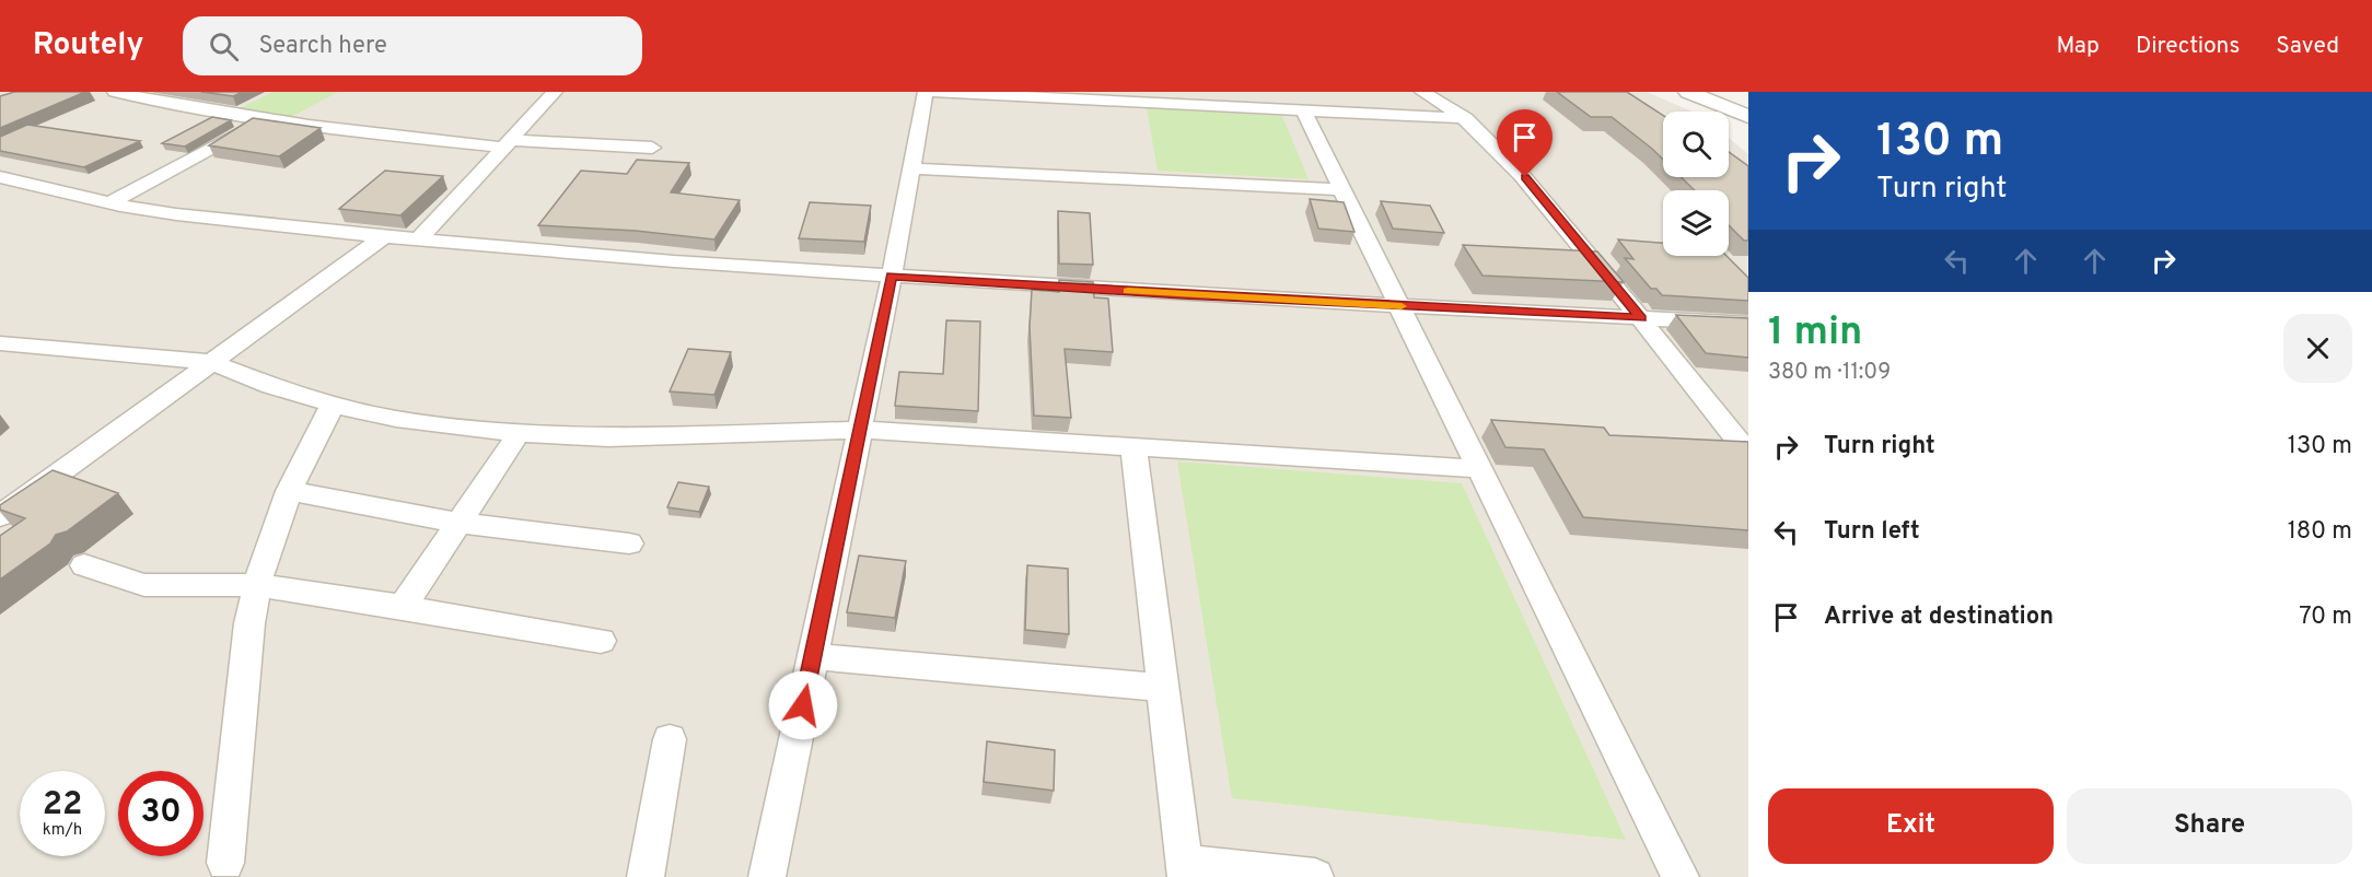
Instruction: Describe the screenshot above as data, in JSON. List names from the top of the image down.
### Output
{
  "page": {
    "header": "Routely",
    "search": "Search here",
    "nav": ["Map", "Directions", "Saved"],
    "turn": ["130 m", "Turn right"],
    "heading": ["1 min", "380 m · 11:09"],
    "list": [
      {
        "name": "Turn right",
        "value": "130 m"
      },
      {
        "name": "Turn left",
        "value": "180 m"
      },
      {
        "name": "Arrive at destination",
        "value": "70 m"
      }
    ],
    "speed": "22 km/h",
    "limit": "30",
    "buttons": ["Exit", "Share"]
  }
}
